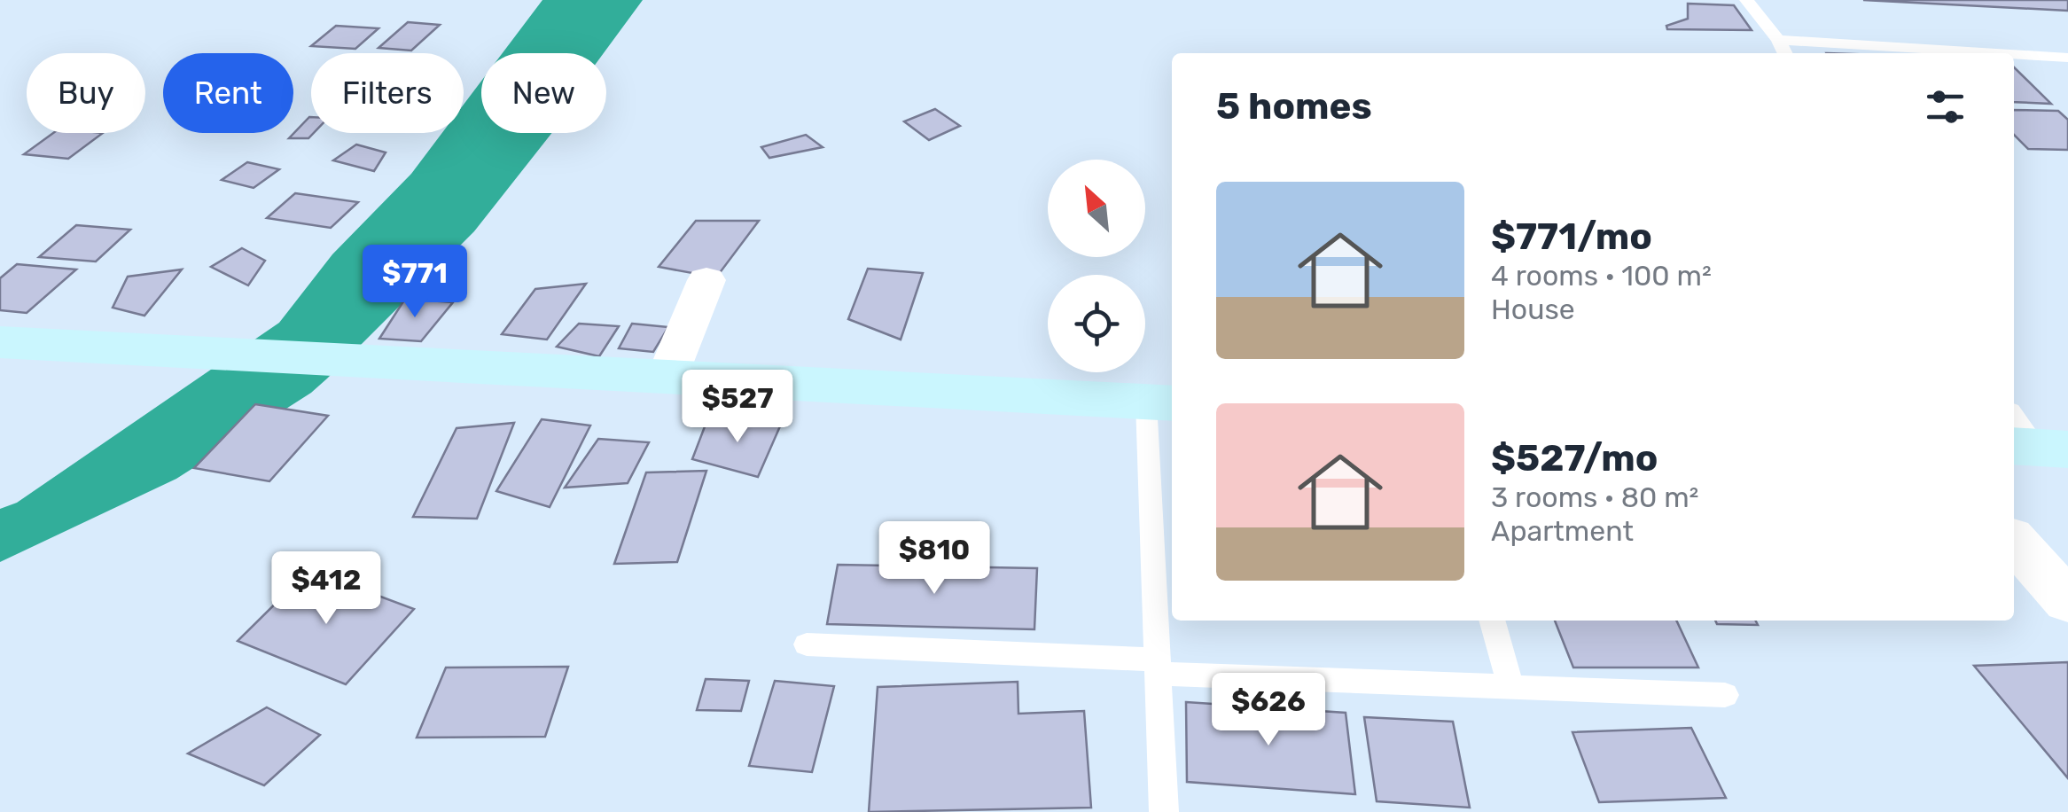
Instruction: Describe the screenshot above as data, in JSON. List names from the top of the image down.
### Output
{
  "north": "top left",
  "page": {
    "chip": [
      "Buy",
      "Rent",
      "Filters",
      "New"
    ],
    "heading": "5 homes",
    "list": [
      {
        "name": "$771/mo",
        "note": "4 rooms · 100 m² · House"
      },
      {
        "name": "$527/mo",
        "note": "3 rooms · 80 m² · Apartment"
      }
    ],
    "price": [
      "$771",
      "$527",
      "$810",
      "$412",
      "$626"
    ]
  }
}
